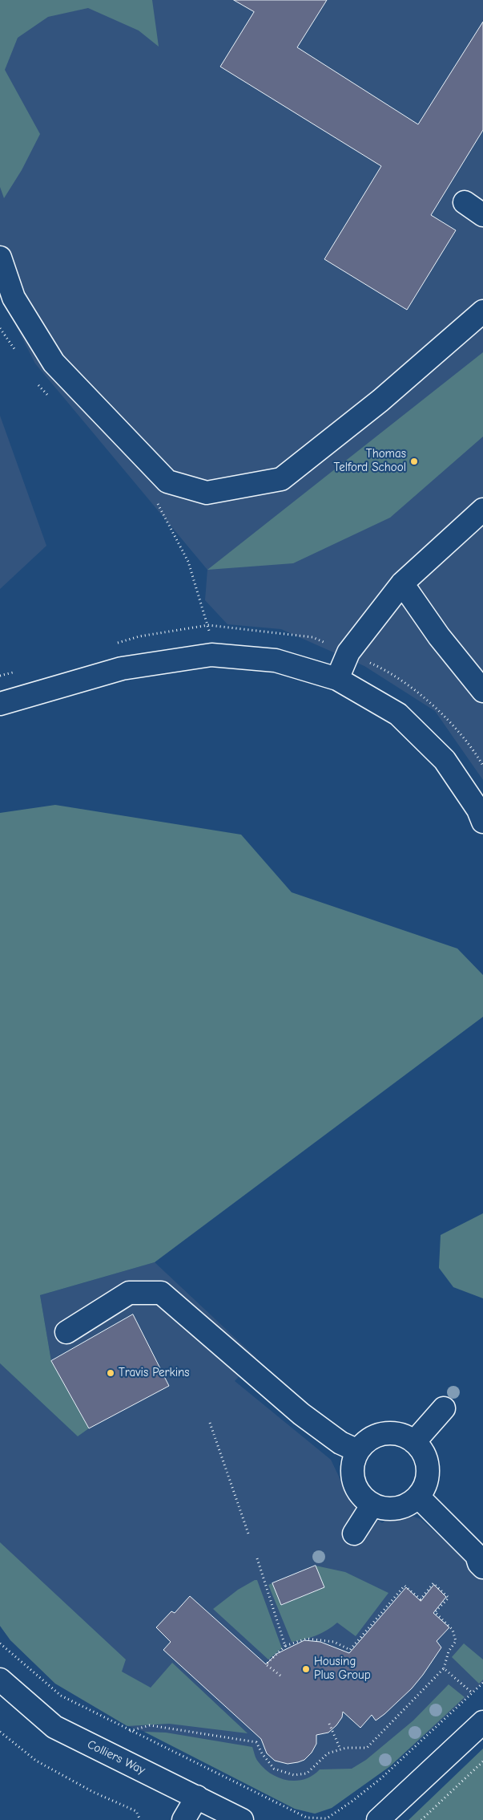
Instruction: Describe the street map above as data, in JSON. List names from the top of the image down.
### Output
{
  "streets": {
    "street": ["Colliers Way"]
  },
  "places": ["Thomas Telford School", "Travis Perkins", "Housing Plus Group"]
}
